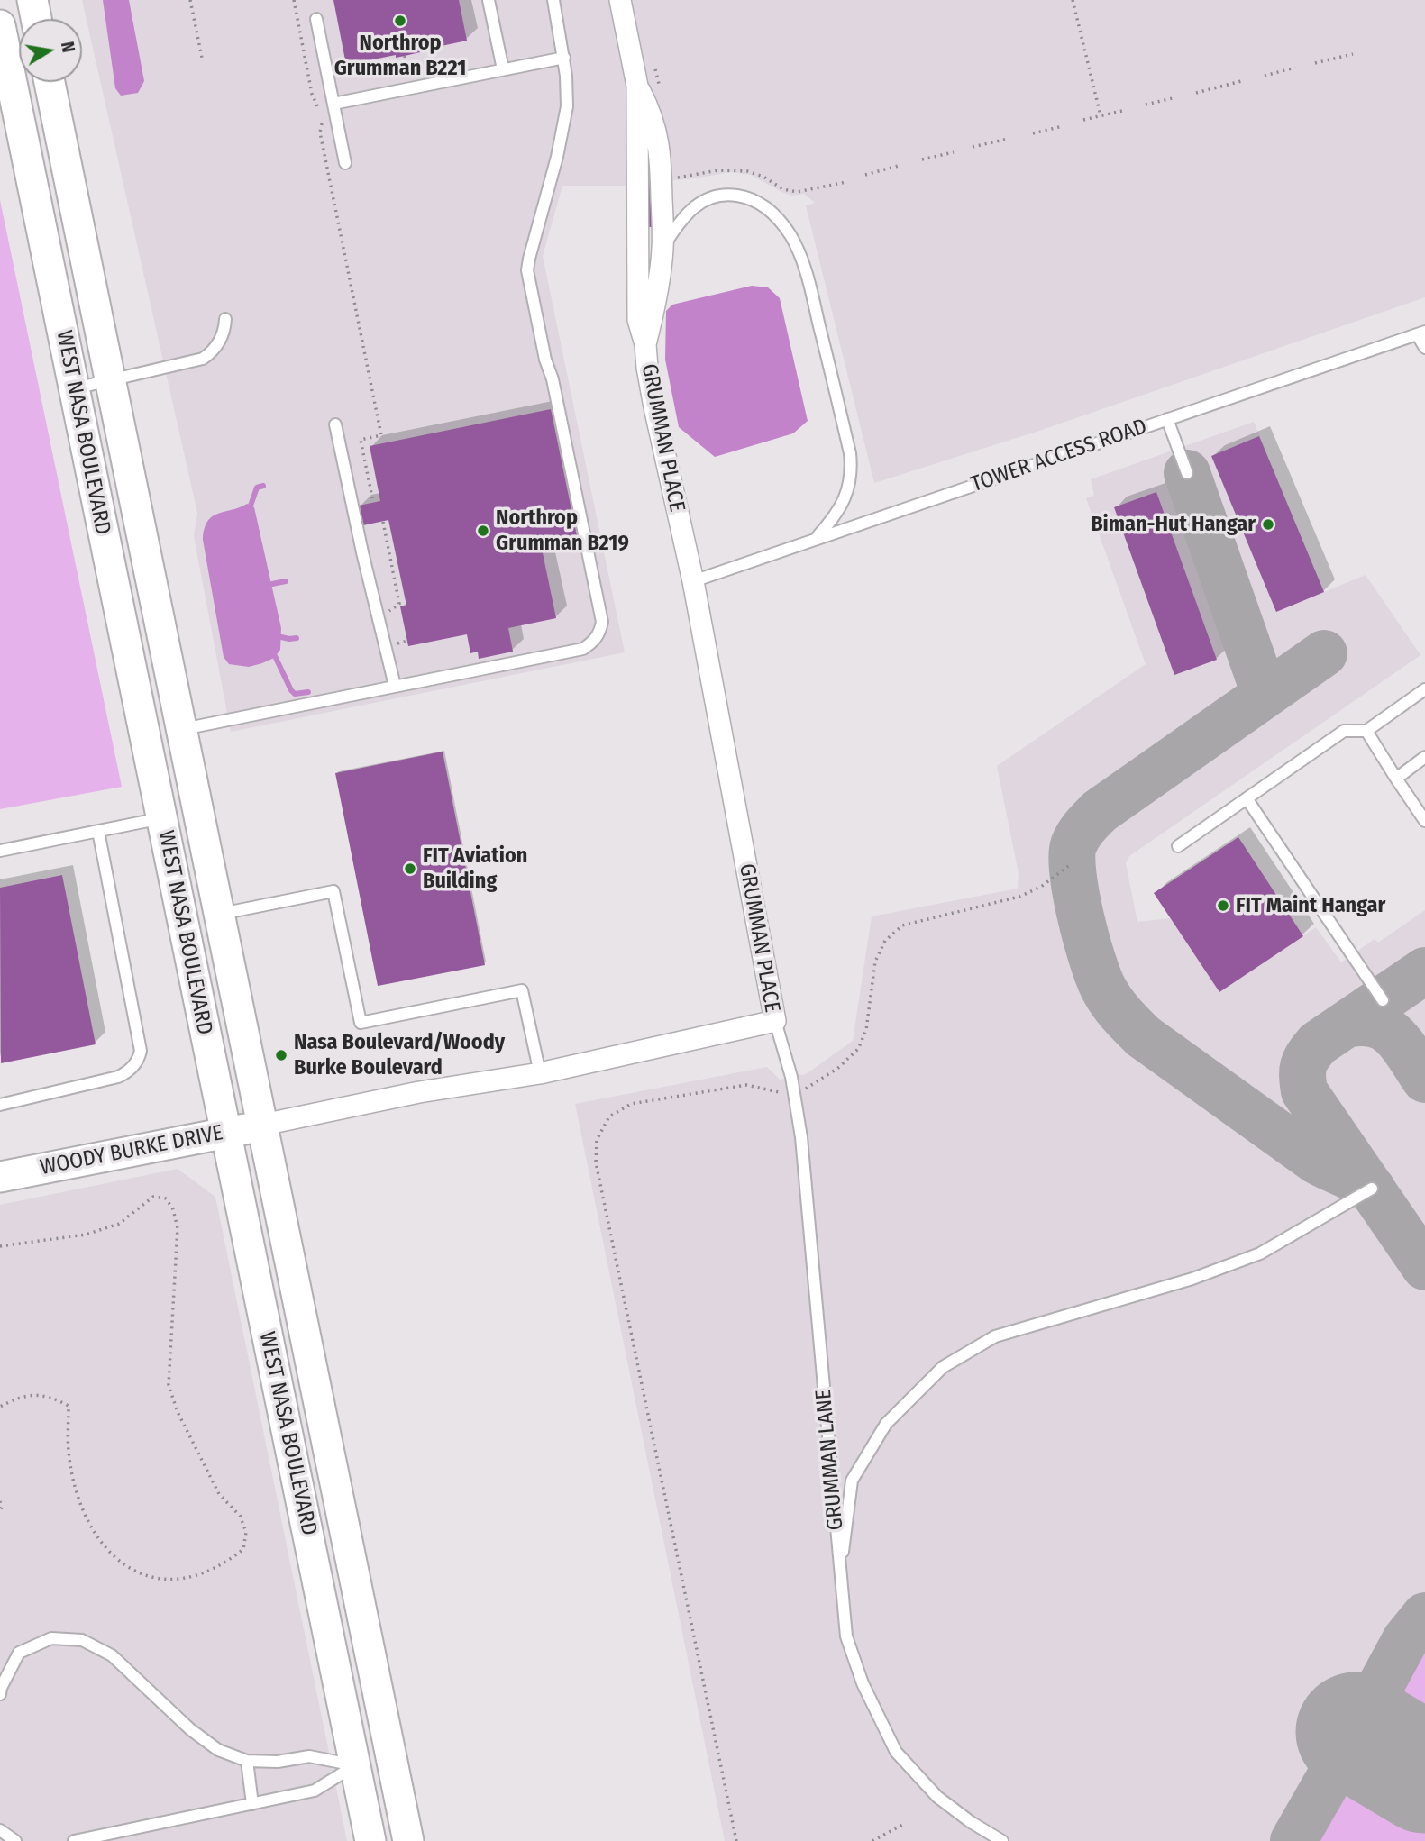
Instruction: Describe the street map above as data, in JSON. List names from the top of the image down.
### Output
{
  "streets": {
    "main road": ["WEST NASA BOULEVARD", "WOODY BURKE DRIVE"],
    "street": ["GRUMMAN PLACE"],
    "lane": ["TOWER ACCESS ROAD", "GRUMMAN LANE"]
  },
  "crossings": [
    ["WEST NASA BOULEVARD", "GRUMMAN PLACE"],
    ["WEST NASA BOULEVARD", "WOODY BURKE DRIVE"],
    ["GRUMMAN PLACE", "TOWER ACCESS ROAD"],
    ["GRUMMAN PLACE", "WOODY BURKE DRIVE"],
    ["GRUMMAN PLACE", "GRUMMAN LANE"]
  ],
  "places": [
    "Northrop Grumman B221",
    "Biman-Hut Hangar",
    "Northrop Grumman B219",
    "FIT Aviation Building",
    "FIT Maint Hangar",
    "Nasa Boulevard/Woody Burke Boulevard"
  ],
  "north": "right"
}
